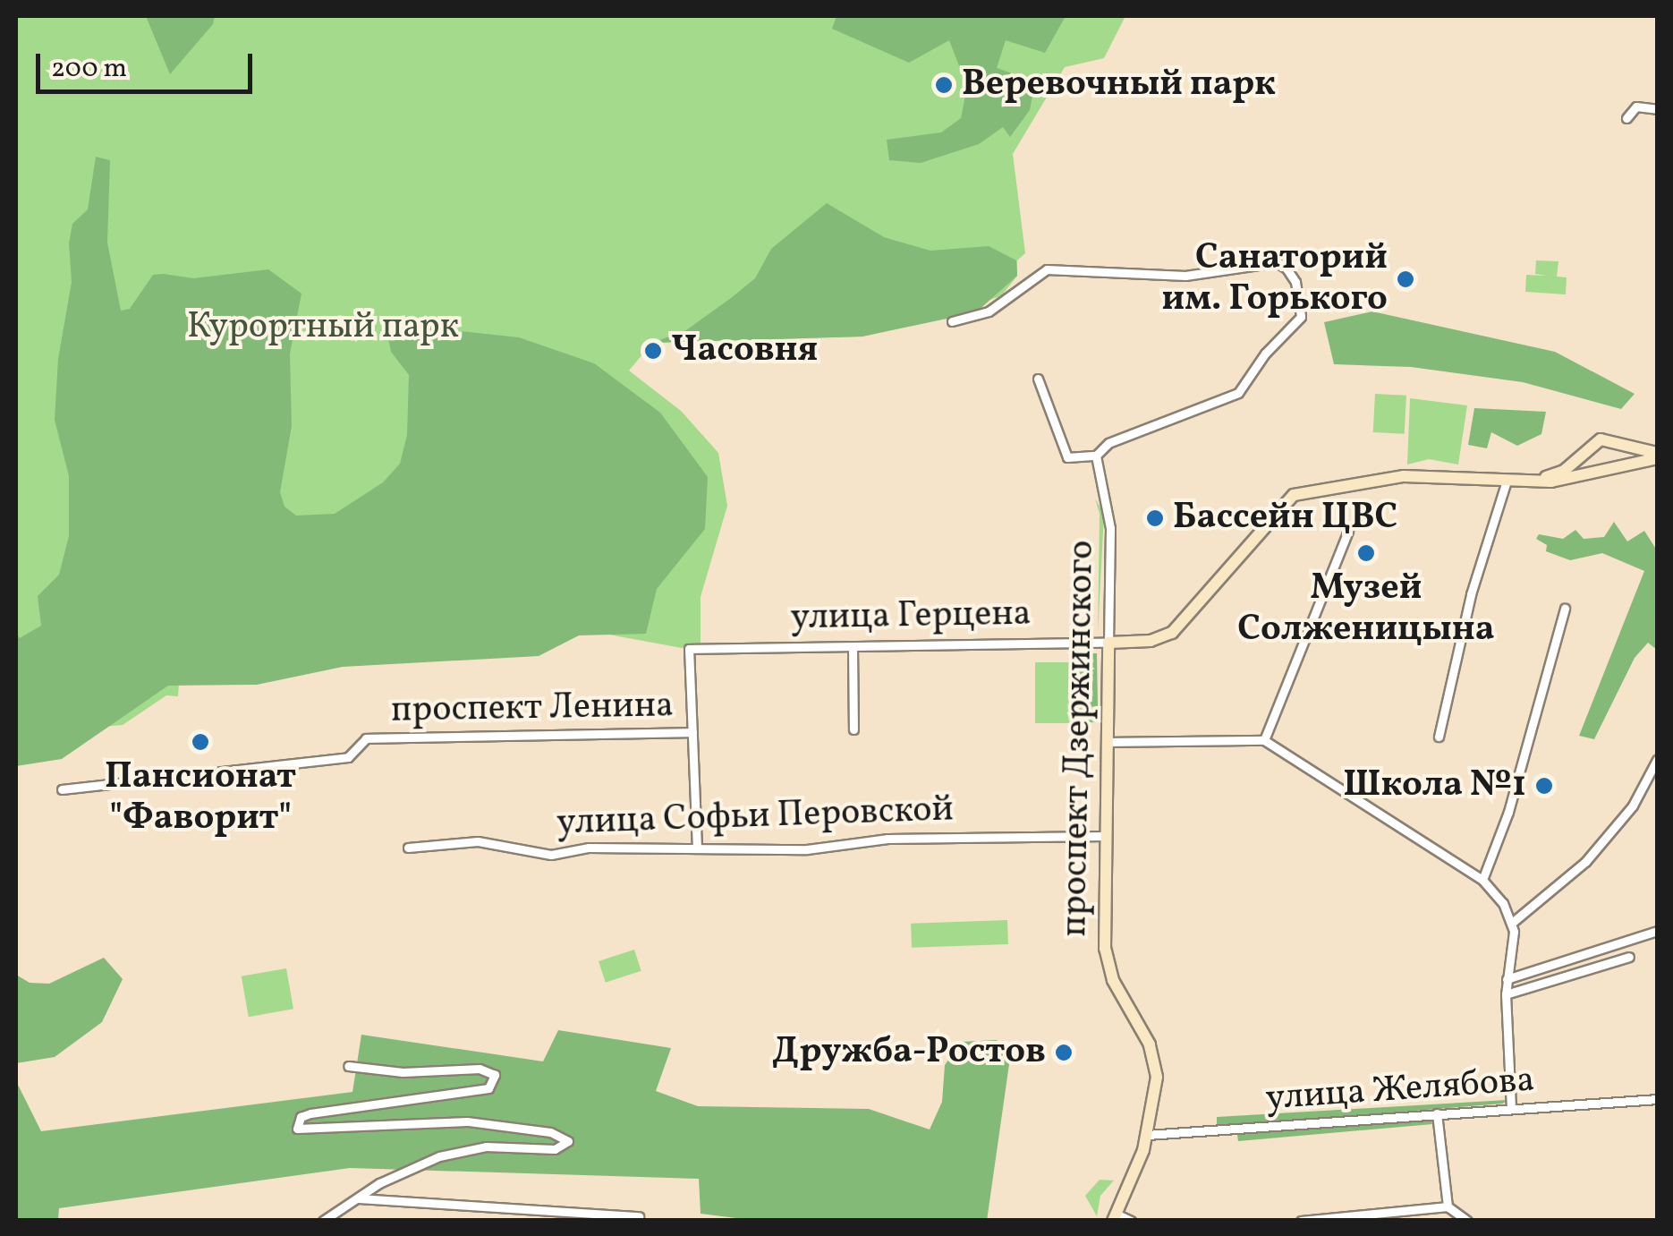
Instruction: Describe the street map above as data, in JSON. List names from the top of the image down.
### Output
{
  "streets": {
    "main road": ["улица Герцена", "проспект Дзержинского"],
    "street": ["проспект Ленина", "улица Софьи Перовской", "улица Желябова"]
  },
  "crossings": [
    ["улица Герцена", "проспект Ленина"],
    ["улица Герцена", "проспект Дзержинского"],
    ["проспект Дзержинского", "улица Софьи Перовской"],
    ["проспект Дзержинского", "улица Желябова"]
  ],
  "parks": ["Курортный парк"],
  "places": [
    "Веревочный парк",
    "Санаторий им. Горького",
    "Часовня",
    "Бассейн ЦВС",
    "Музей Солженицына",
    "Пансионат \"Фаворит\"",
    "Школа №1",
    "Дружба-Ростов"
  ],
  "scale_bar": "200 m"
}
